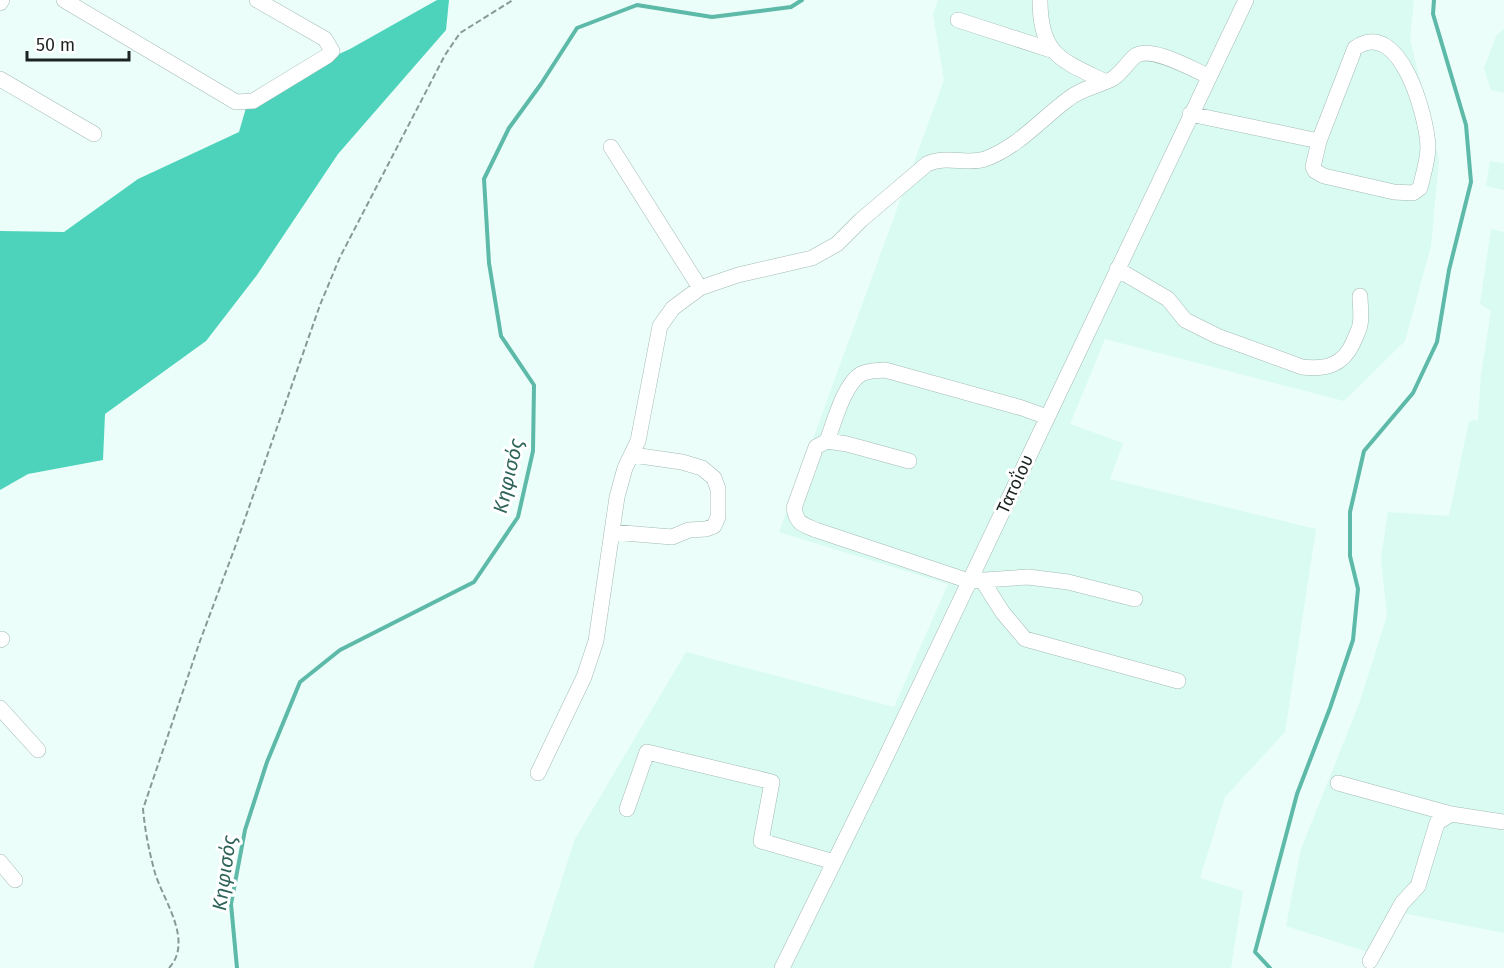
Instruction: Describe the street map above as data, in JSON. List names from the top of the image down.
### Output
{
  "streets": {
    "street": ["Τατοΐου"]
  },
  "water": ["Κηφισός"],
  "scale_bar": "50 m"
}
